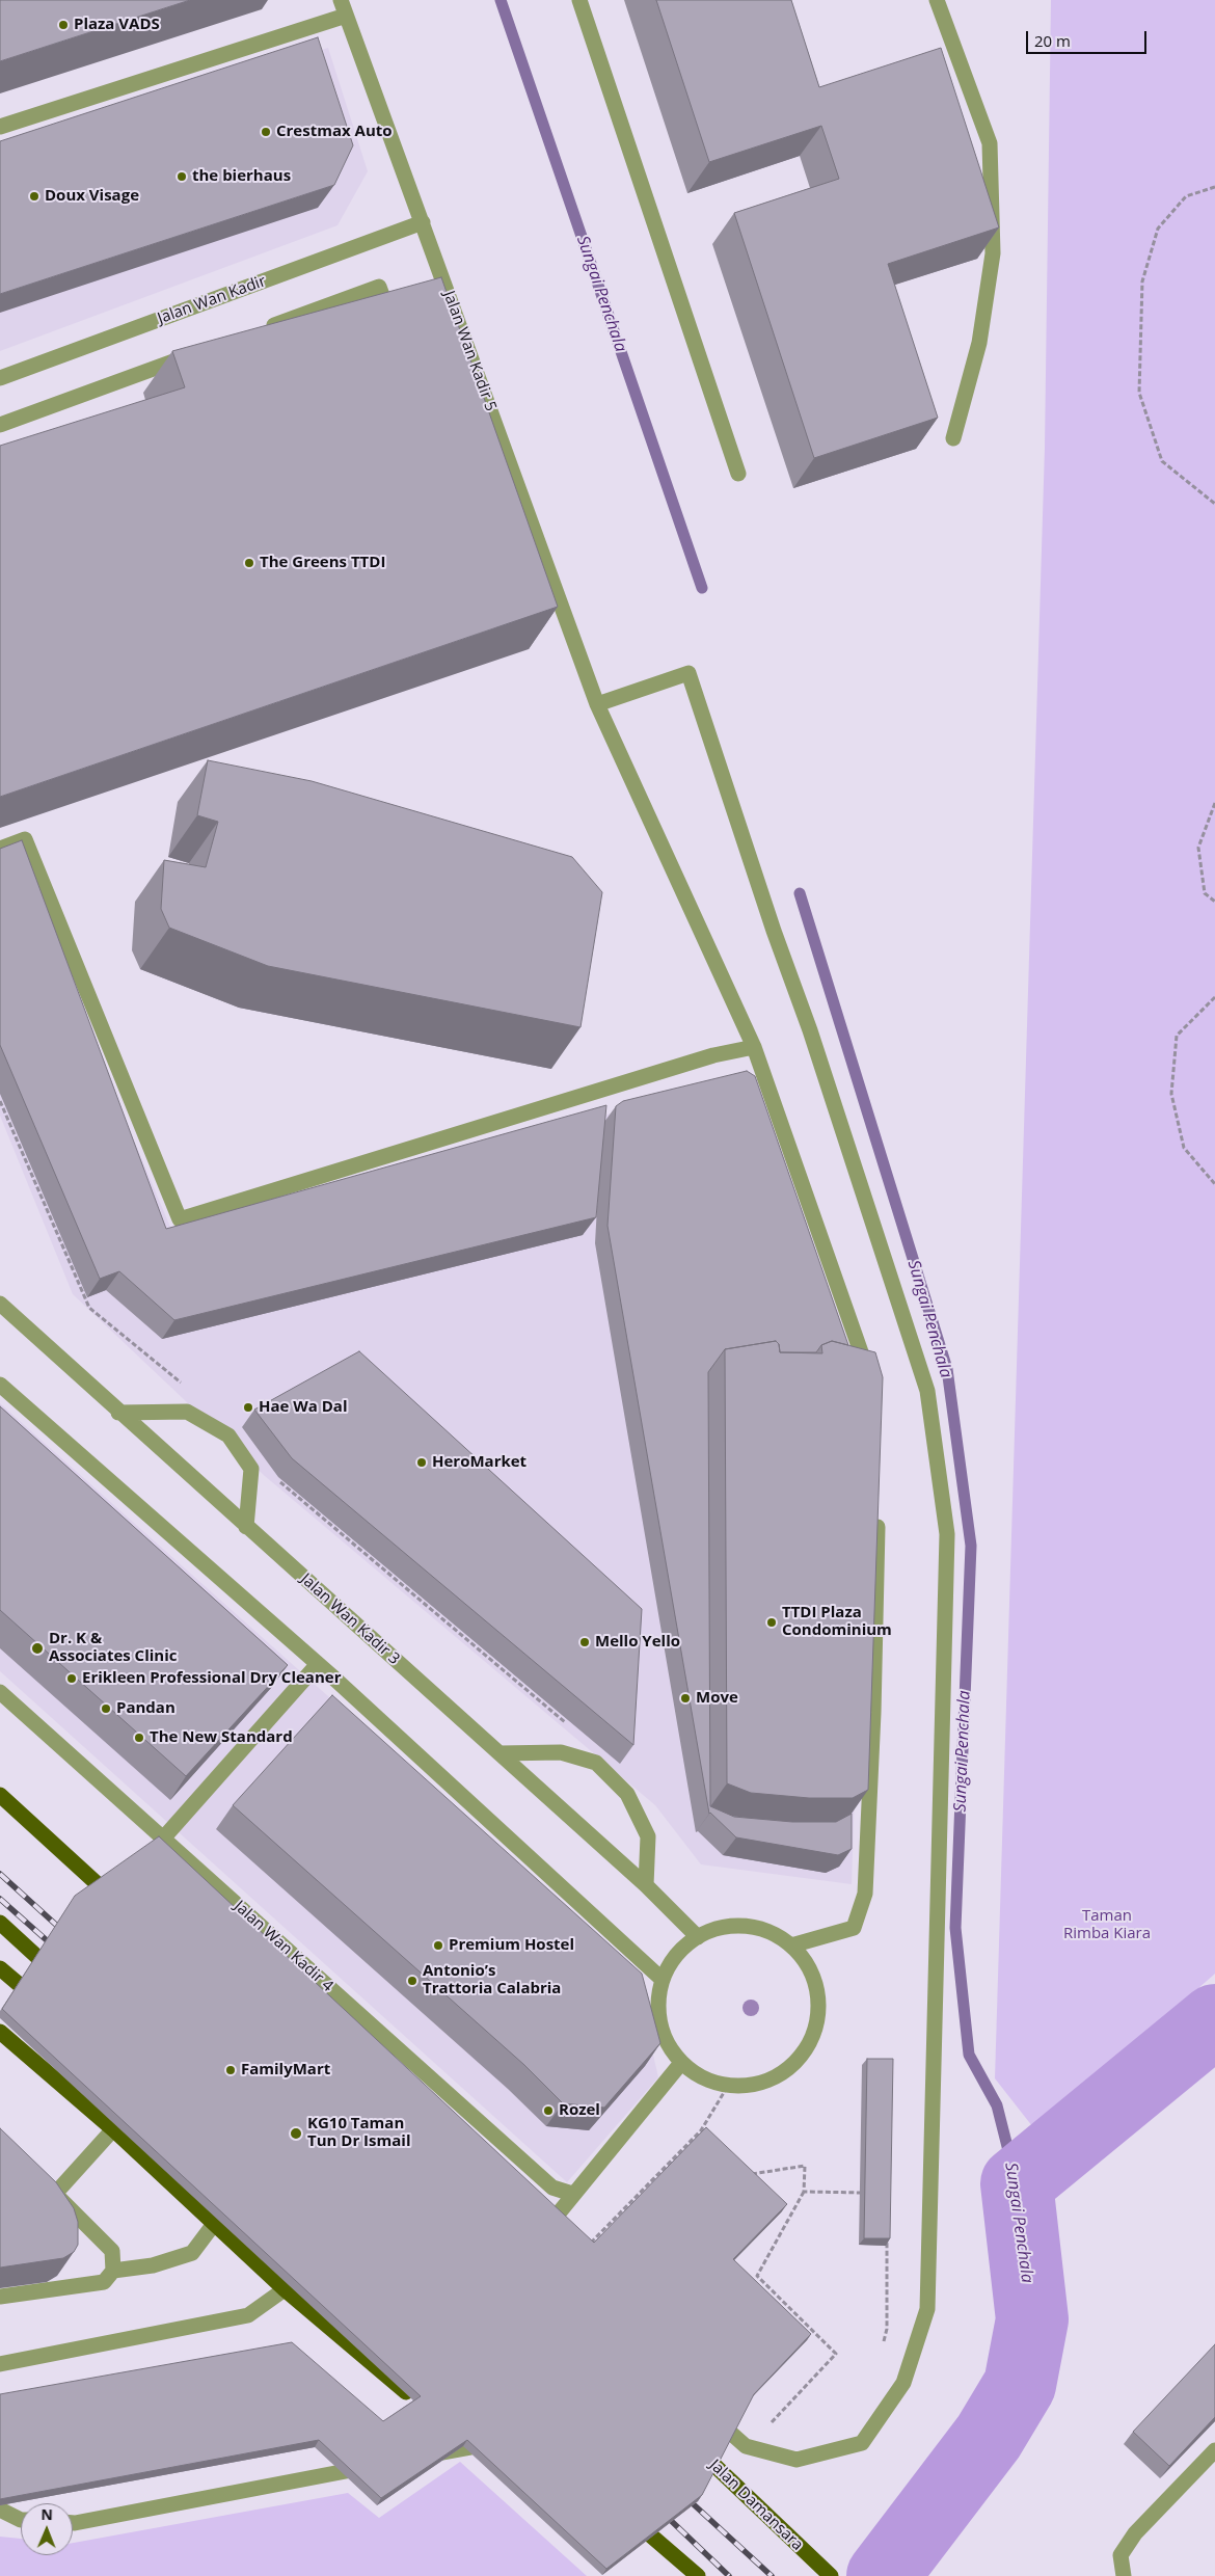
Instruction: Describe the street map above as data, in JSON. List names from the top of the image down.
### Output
{
  "streets": {
    "main road": ["Jalan Damansara"],
    "street": [
      "Jalan Wan Kadir",
      "Jalan Wan Kadir 5",
      "Jalan Wan Kadir 3",
      "Jalan Wan Kadir 4"
    ]
  },
  "crossings": [
    ["Jalan Wan Kadir", "Jalan Wan Kadir 5"]
  ],
  "water": ["Sungai Penchala"],
  "parks": ["Taman Rimba Kiara"],
  "places": [
    "Plaza VADS",
    "Crestmax Auto",
    "the bierhaus",
    "Doux Visage",
    "The Greens TTDI",
    "Hae Wa Dal",
    "HeroMarket",
    "TTDI Plaza Condominium",
    "Mello Yello",
    "Dr. K & Associates Clinic",
    "Erikleen Professional Dry Cleaner",
    "Move",
    "Pandan",
    "The New Standard",
    "Premium Hostel",
    "Antonio’s Trattoria Calabria",
    "FamilyMart",
    "Rozel",
    "KG10 Taman Tun Dr Ismail"
  ],
  "scale_bar": "20 m",
  "north": "top"
}
